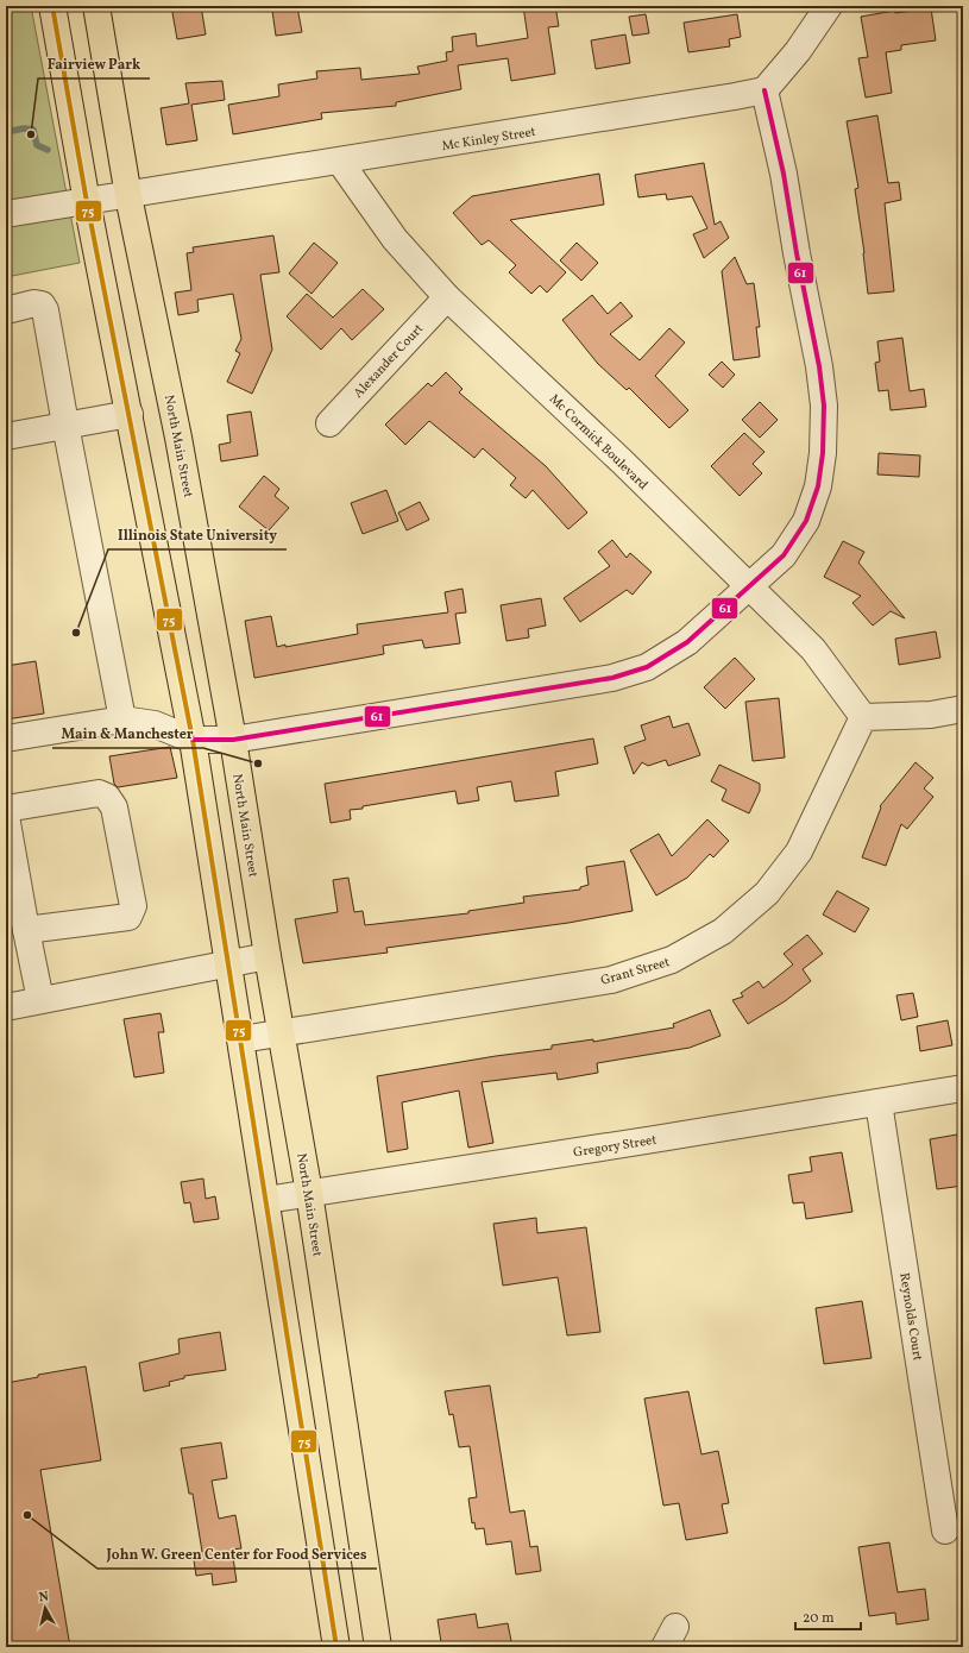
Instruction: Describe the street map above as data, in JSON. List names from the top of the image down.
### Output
{
  "streets": {
    "main road": ["North Main Street"],
    "street": [
      "Mc Kinley Street",
      "Alexander Court",
      "Mc Cormick Boulevard",
      "Grant Street",
      "Gregory Street",
      "Reynolds Court"
    ]
  },
  "crossings": [
    ["Mc Kinley Street", "Mc Cormick Boulevard"],
    ["Mc Kinley Street", "North Main Street"],
    ["Alexander Court", "Mc Cormick Boulevard"],
    ["Mc Cormick Boulevard", "Grant Street"],
    ["North Main Street", "Grant Street"],
    ["North Main Street", "Gregory Street"],
    ["Gregory Street", "Reynolds Court"]
  ],
  "places": [
    "Fairview Park",
    "Illinois State University",
    "Main & Manchester",
    "John W. Green Center for Food Services"
  ],
  "lines": ["transit line 75", "transit line 61"],
  "scale_bar": "20 m",
  "north": "top"
}
